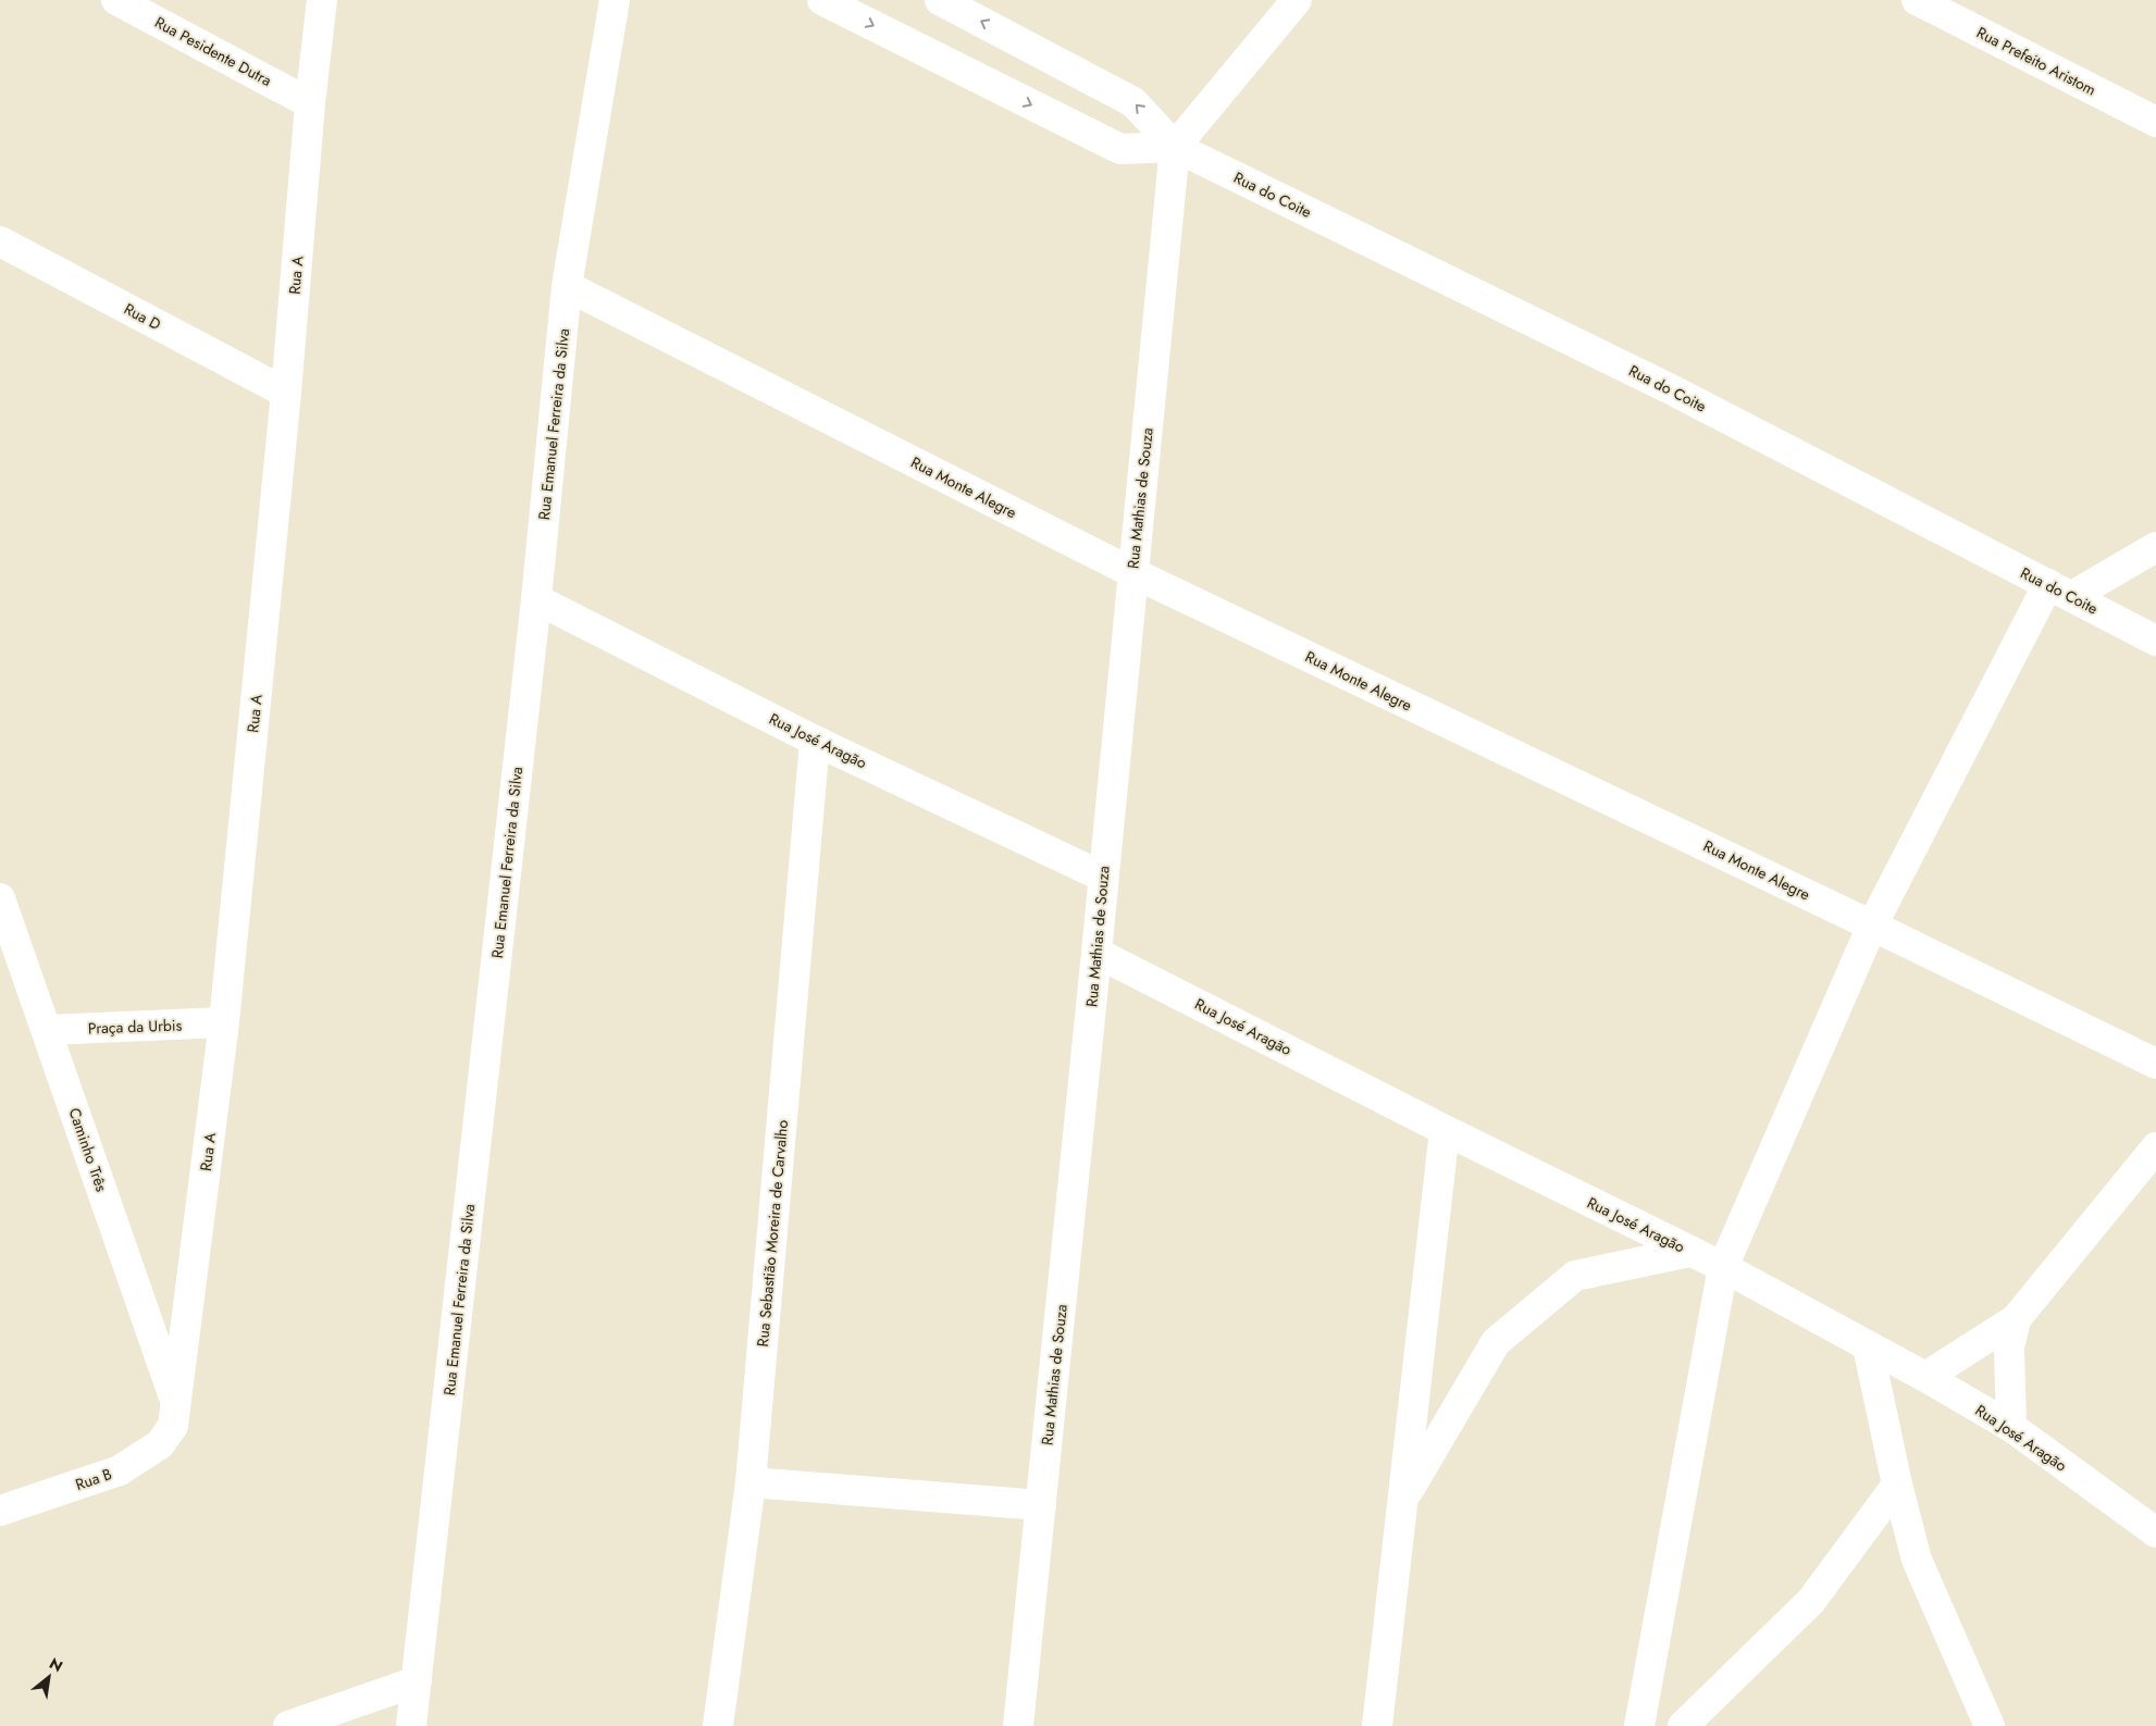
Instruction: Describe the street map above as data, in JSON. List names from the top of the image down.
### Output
{
  "streets": {
    "street": [
      "Rua Pesidente Dutra",
      "Rua Prefeito Aristom",
      "Rua do Coite",
      "Rua A",
      "Rua D",
      "Rua Emanuel Ferreira da Silva",
      "Rua Monte Alegre",
      "Rua Mathias de Souza",
      "Rua José Aragão",
      "Praça da Urbis",
      "Caminho Três",
      "Rua Sebastião Moreira de Carvalho",
      "Rua B"
    ]
  },
  "crossings": [
    ["Rua Pesidente Dutra", "Rua A"],
    ["Rua do Coite", "Rua Mathias de Souza"],
    ["Rua A", "Rua D"],
    ["Rua A", "Praça da Urbis"],
    ["Rua A", "Caminho Três"],
    ["Rua A", "Rua B"],
    ["Rua Emanuel Ferreira da Silva", "Rua Monte Alegre"],
    ["Rua Emanuel Ferreira da Silva", "Rua José Aragão"],
    ["Rua Monte Alegre", "Rua Mathias de Souza"],
    ["Rua Mathias de Souza", "Rua José Aragão"],
    ["Rua José Aragão", "Rua Sebastião Moreira de Carvalho"],
    ["Praça da Urbis", "Caminho Três"],
    ["Caminho Três", "Rua B"]
  ],
  "north": "top right"
}
